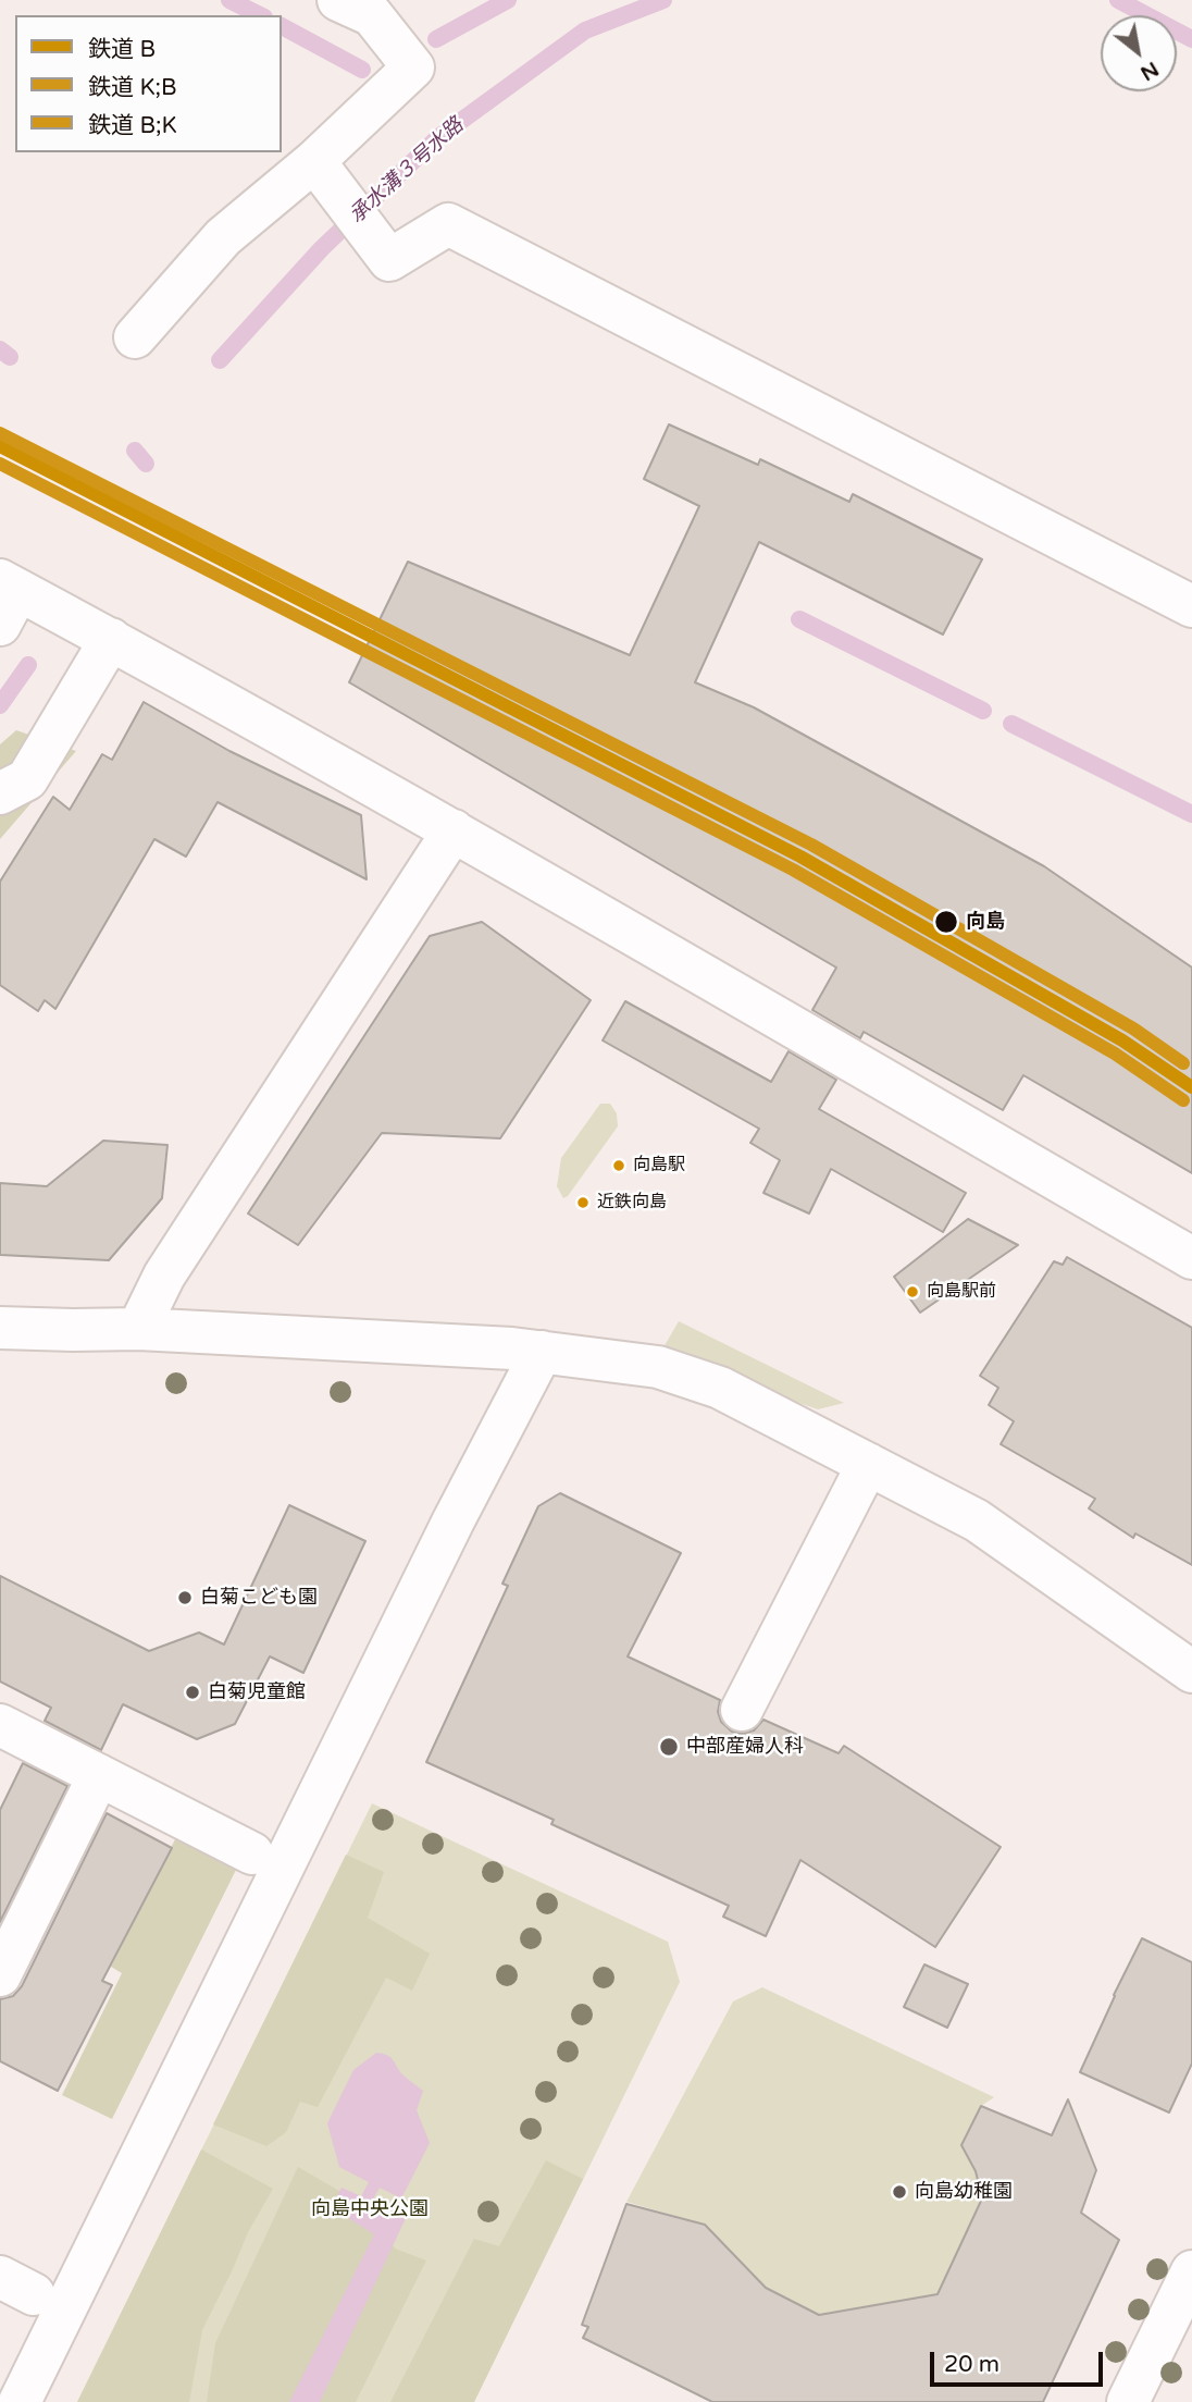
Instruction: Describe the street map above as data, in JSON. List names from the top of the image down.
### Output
{
  "water": ["承水溝３号水路"],
  "parks": ["向島中央公園"],
  "places": [
    "向島",
    "向島駅",
    "近鉄向島",
    "向島駅前",
    "白菊こども園",
    "白菊児童館",
    "中部産婦人科",
    "向島幼稚園"
  ],
  "lines": ["rail line B;K", "rail line B", "rail line K;B"],
  "legend": ["鉄道 B", "鉄道 K;B", "鉄道 B;K"],
  "scale_bar": "20 m",
  "north": "bottom right"
}
